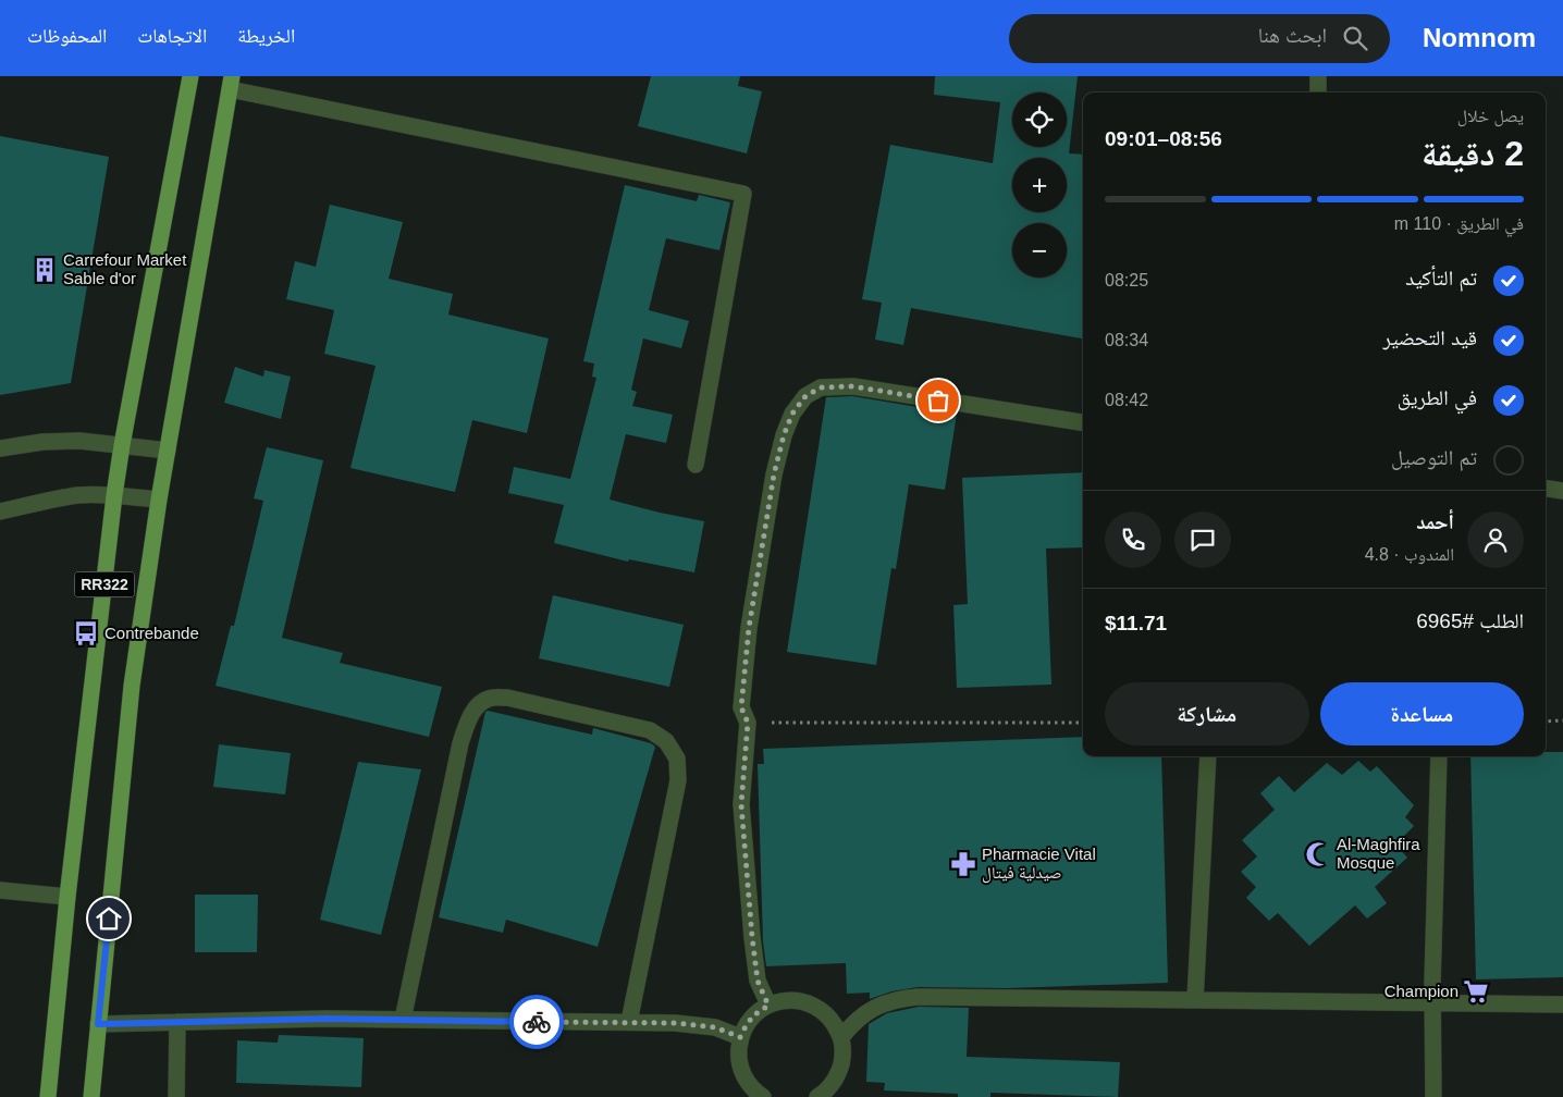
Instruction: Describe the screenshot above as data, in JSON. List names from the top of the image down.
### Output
{
  "streets": {
    "main road": ["RR322"]
  },
  "places": {
    "building": ["Carrefour Market Sable d'or"],
    "bus stop": ["Contrebande"],
    "mosque": ["Al-Maghfira Mosque"],
    "pharmacy": ["Pharmacie Vital صيدلية فيتال"],
    "supermarket": ["Champion"]
  },
  "page": {
    "header": "Nomnom",
    "search": "ابحث هنا",
    "nav": ["الخريطة", "الاتجاهات", "المحفوظات"],
    "map_buttons": ["+", "−"],
    "heading": ["2 دقيقة", "يصل خلال", "08:56–09:01"],
    "panel": [
      "أحمد",
      "المندوب · 4.8",
      "الطلب #6965",
      "$11.71"
    ],
    "bar": "في الطريق · 110 m",
    "list": [
      ["تم التأكيد", "08:25"],
      ["قيد التحضير", "08:34"],
      ["في الطريق", "08:42"],
      "تم التوصيل"
    ],
    "buttons": ["مساعدة", "مشاركة"]
  }
}
